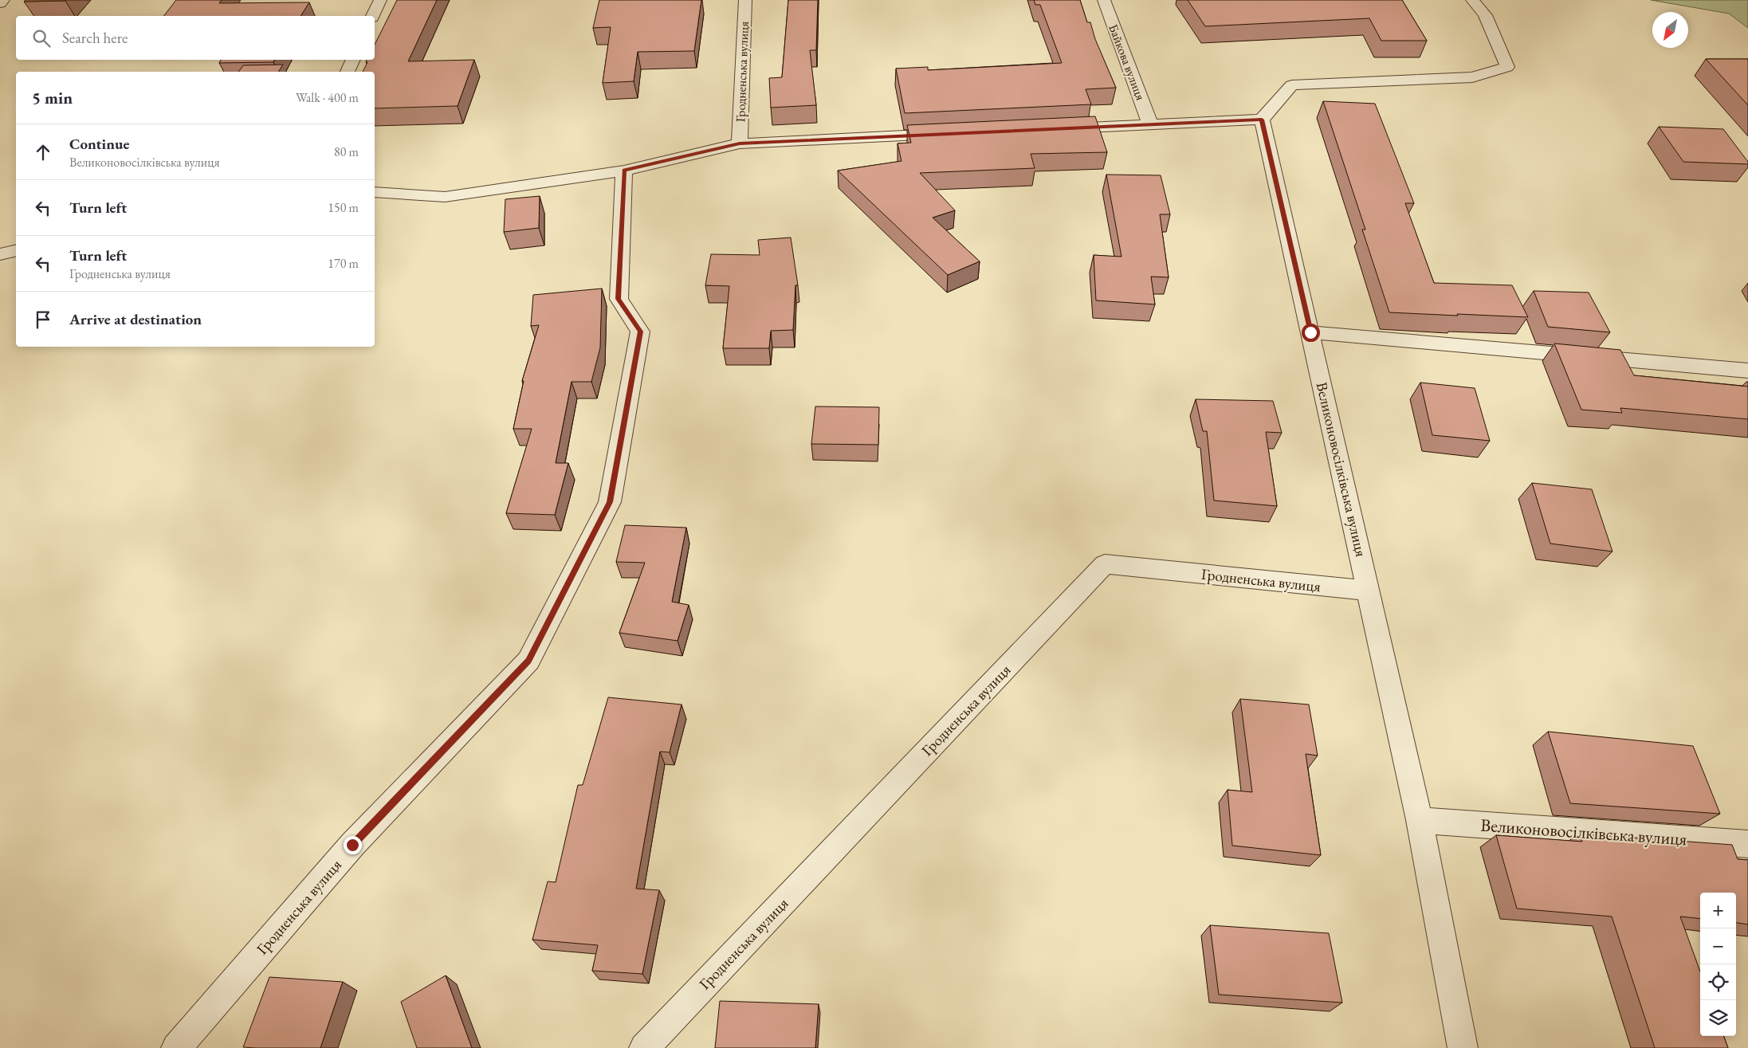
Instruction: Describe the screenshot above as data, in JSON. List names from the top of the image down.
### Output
{
  "streets": {
    "street": ["Байкова вулиця", "Гродненська вулиця", "Великоновосілківська вулиця"]
  },
  "crossings": [
    ["Гродненська вулиця", "Великоновосілківська вулиця"]
  ],
  "north": "bottom left",
  "page": {
    "search": "Search here",
    "heading": ["5 min", "Walk · 400 m"],
    "list": [
      ["Continue", "Великоновосілківська вулиця", "80 m"],
      ["Turn left", "150 m"],
      ["Turn left", "Гродненська вулиця", "170 m"],
      "Arrive at destination"
    ],
    "map_buttons": ["+", "−"]
  }
}
